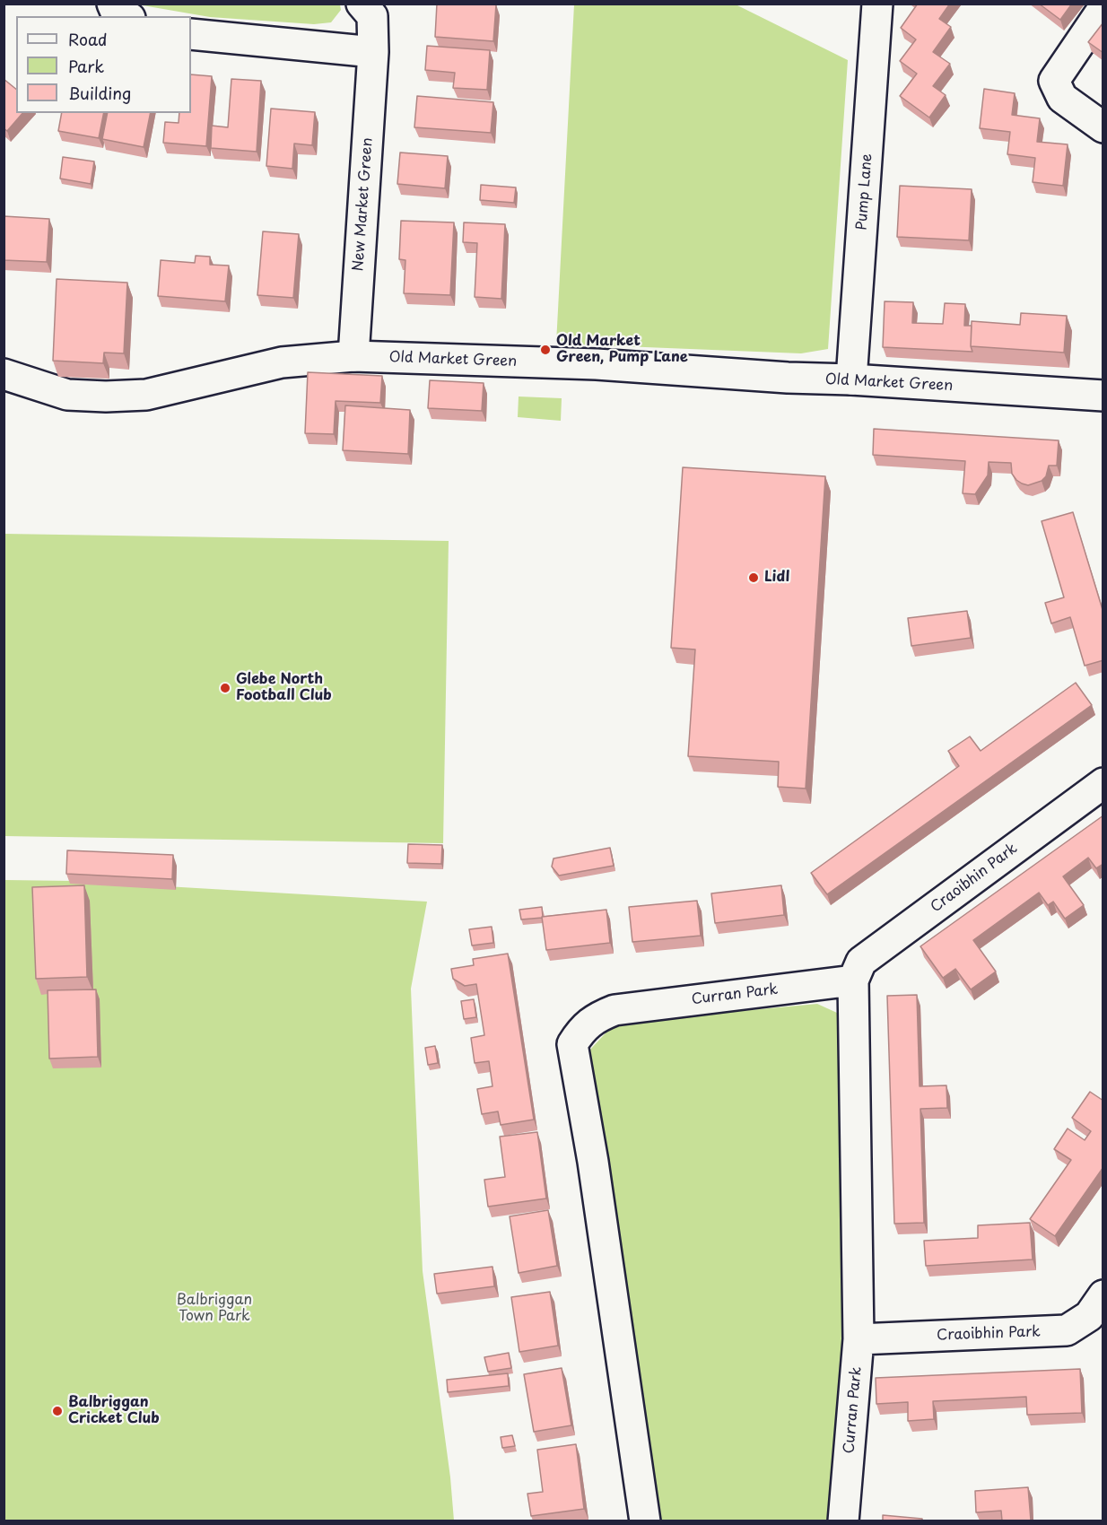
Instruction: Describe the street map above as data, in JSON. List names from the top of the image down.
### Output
{
  "streets": {
    "street": [
      "Pump Lane",
      "New Market Green",
      "Old Market Green",
      "Craoibhin Park",
      "Curran Park"
    ]
  },
  "crossings": [
    ["Pump Lane", "Old Market Green"],
    ["New Market Green", "Old Market Green"],
    ["Craoibhin Park", "Curran Park"]
  ],
  "parks": ["Balbriggan Town Park"],
  "places": [
    "Old Market Green, Pump Lane",
    "Lidl",
    "Glebe North Football Club",
    "Balbriggan Cricket Club"
  ],
  "legend": ["Road", "Park", "Building"]
}
